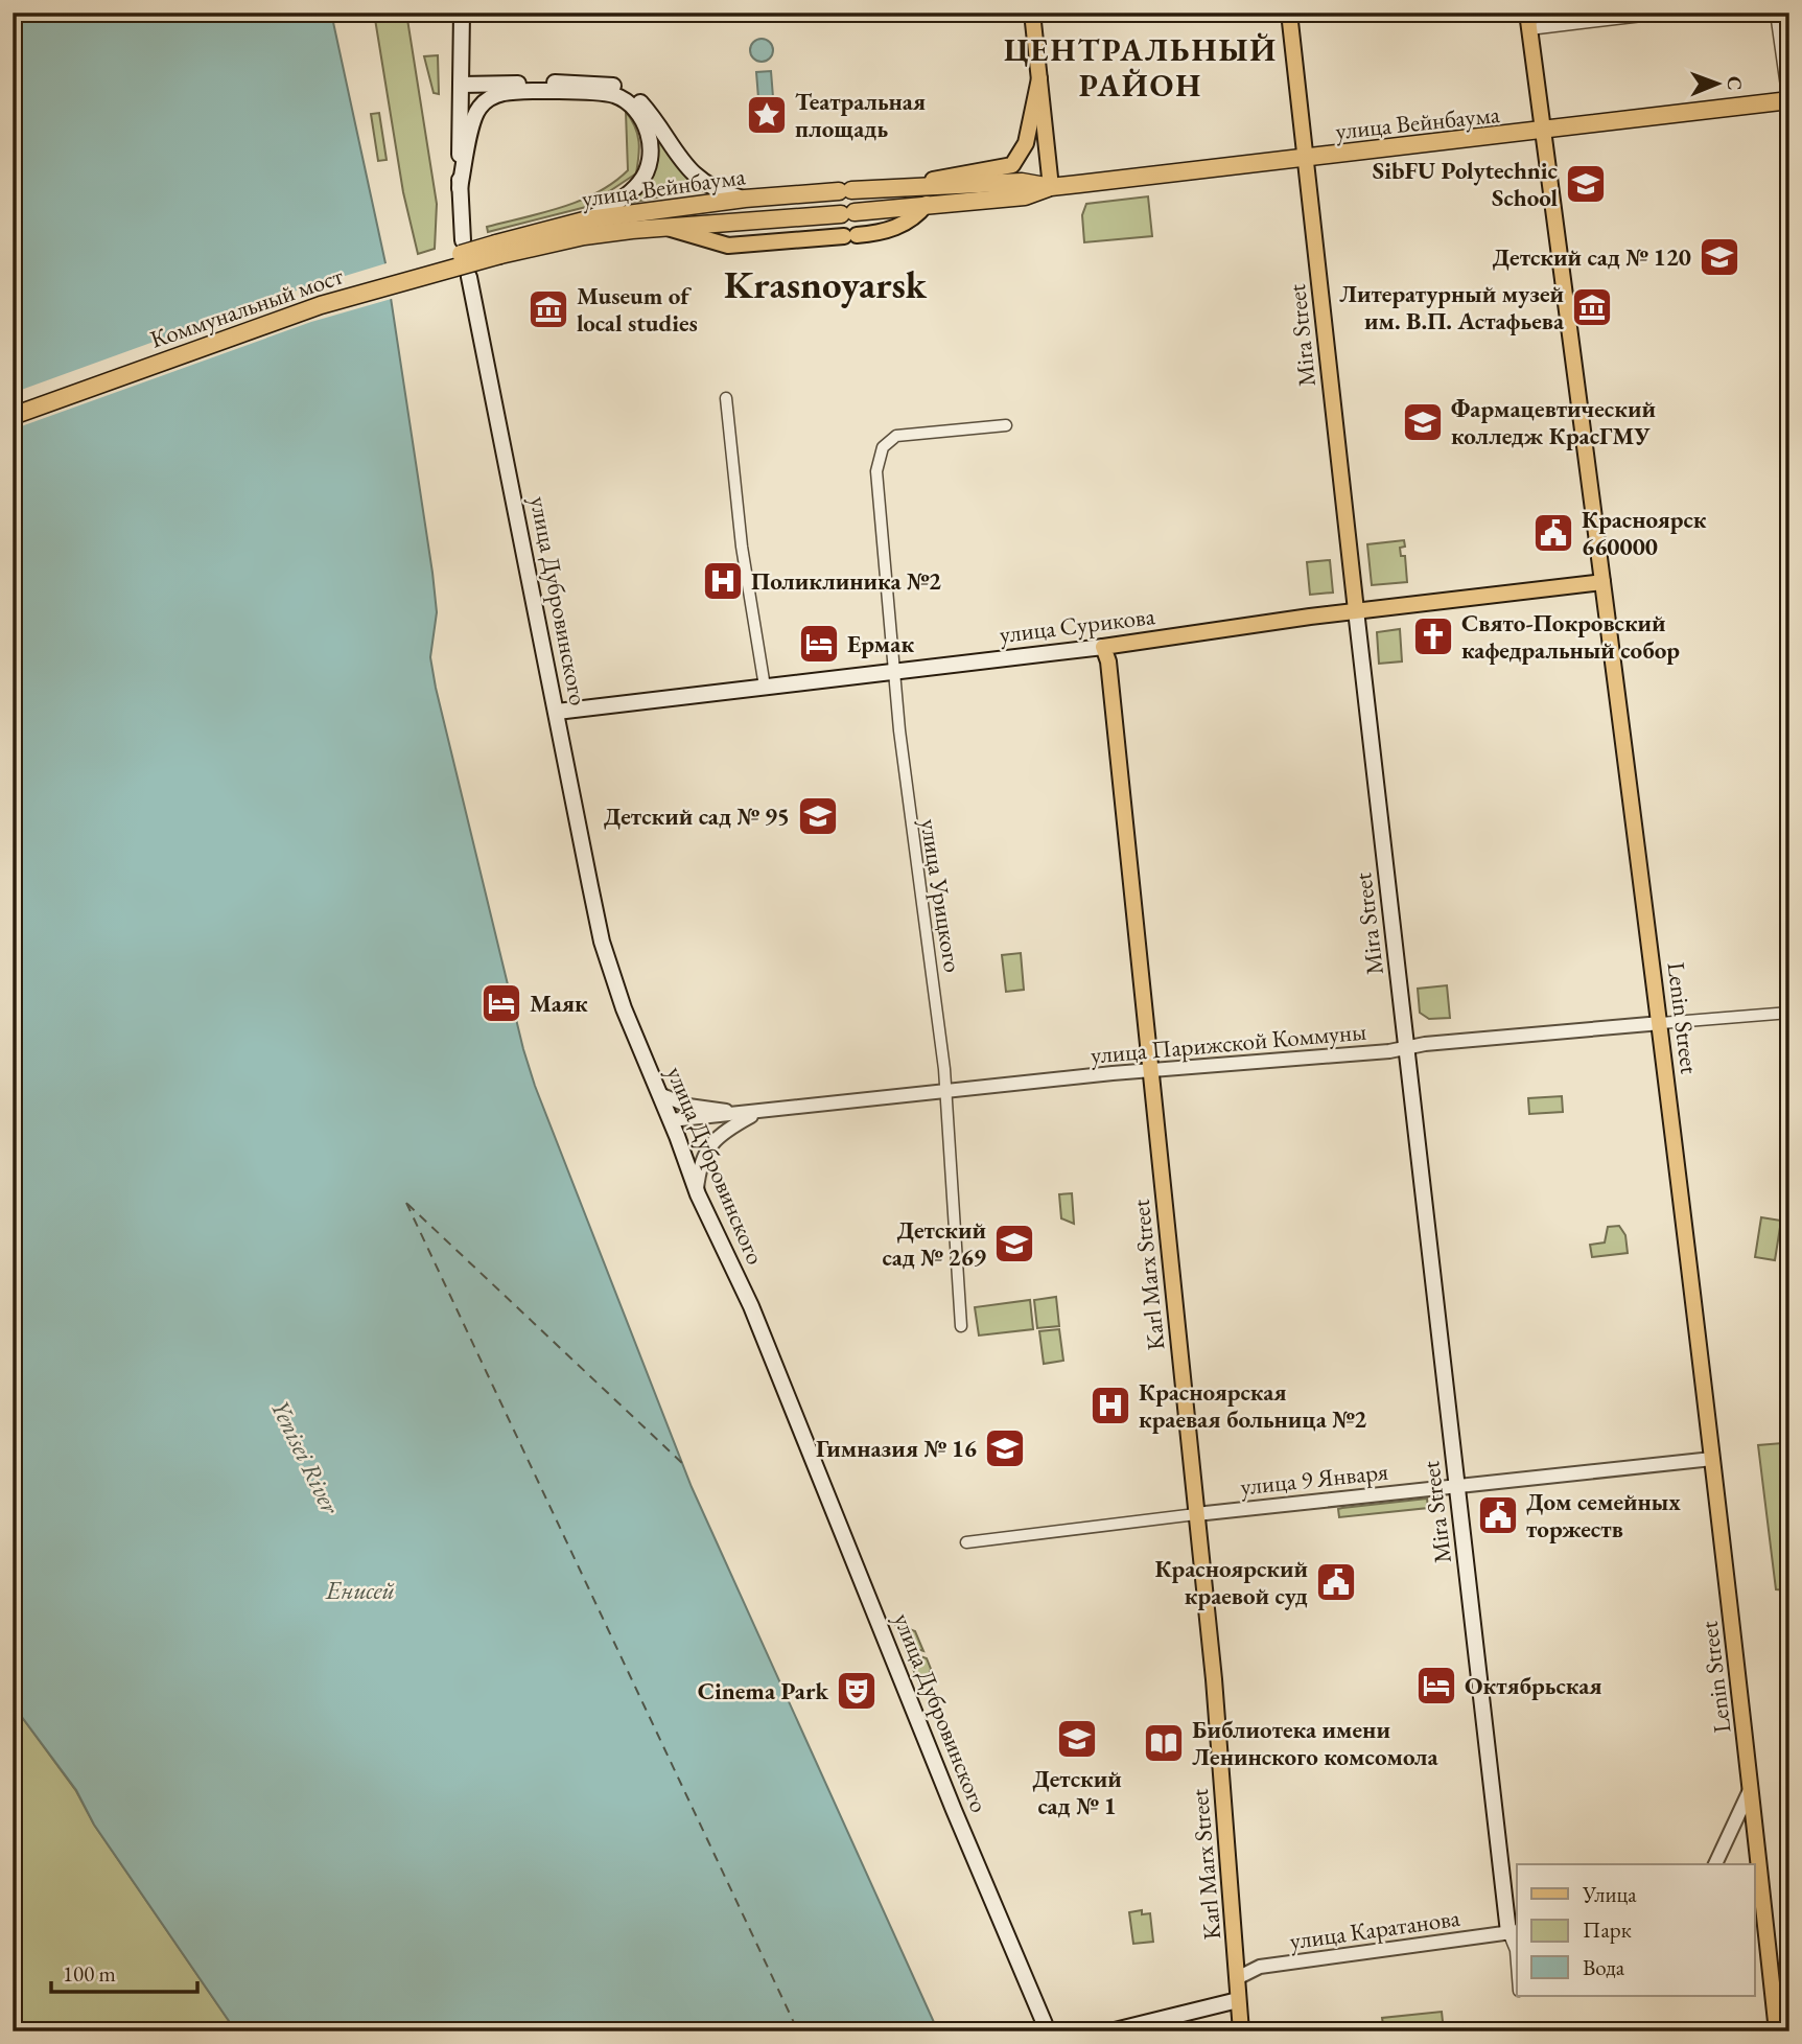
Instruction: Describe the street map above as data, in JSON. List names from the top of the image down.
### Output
{
  "streets": {
    "highway": ["улица Вейнбаума", "Коммунальный мост"],
    "main road": [
      "Mira Street",
      "улица Дубровинского",
      "улица Сурикова",
      "Lenin Street",
      "Karl Marx Street"
    ],
    "street": [
      "улица Урицкого",
      "улица Парижской Коммуны",
      "улица 9 Января",
      "улица Каратанова"
    ]
  },
  "crossings": [
    ["улица Вейнбаума", "Коммунальный мост"],
    ["улица Вейнбаума", "Mira Street"],
    ["улица Вейнбаума", "Lenin Street"],
    ["Mira Street", "улица Сурикова"],
    ["Mira Street", "улица Парижской Коммуны"],
    ["Mira Street", "улица 9 Января"],
    ["Mira Street", "улица Каратанова"],
    ["улица Дубровинского", "улица Сурикова"],
    ["улица Дубровинского", "улица Парижской Коммуны"],
    ["улица Сурикова", "улица Урицкого"],
    ["улица Сурикова", "Lenin Street"],
    ["улица Сурикова", "Karl Marx Street"],
    ["улица Урицкого", "улица Парижской Коммуны"],
    ["Lenin Street", "улица Парижской Коммуны"],
    ["Lenin Street", "улица 9 Января"],
    ["улица Парижской Коммуны", "Karl Marx Street"],
    ["Karl Marx Street", "улица 9 Января"],
    ["Karl Marx Street", "улица Каратанова"]
  ],
  "districts": ["ЦЕНТРАЛЬНЫЙ РАЙОН", "Krasnoyarsk"],
  "water": ["Yenisei River", "Енисей"],
  "places": {
    "place": ["Театральная площадь"],
    "school or university": [
      "SibFU Polytechnic School",
      "Детский сад № 120",
      "Фармацевтический колледж КрасГМУ",
      "Детский сад № 95",
      "Детский сад № 269",
      "Гимназия № 16",
      "Детский сад № 1"
    ],
    "museum": ["Литературный музей им. В.П. Астафьева", "Museum of local studies"],
    "public building": ["Красноярск 660000", "Дом семейных торжеств", "Красноярский краевой суд"],
    "hospital": ["Поликлиника №2", "Красноярская краевая больница №2"],
    "church": ["Свято-Покровский кафедральный собор"],
    "hotel": ["Ермак", "Маяк", "Октябрьская"],
    "theatre": ["Cinema Park"],
    "library": ["Библиотека имени Ленинского комсомола"]
  },
  "legend": ["Улица", "Парк", "Вода"],
  "scale_bar": "100 m",
  "north": "right"
}
